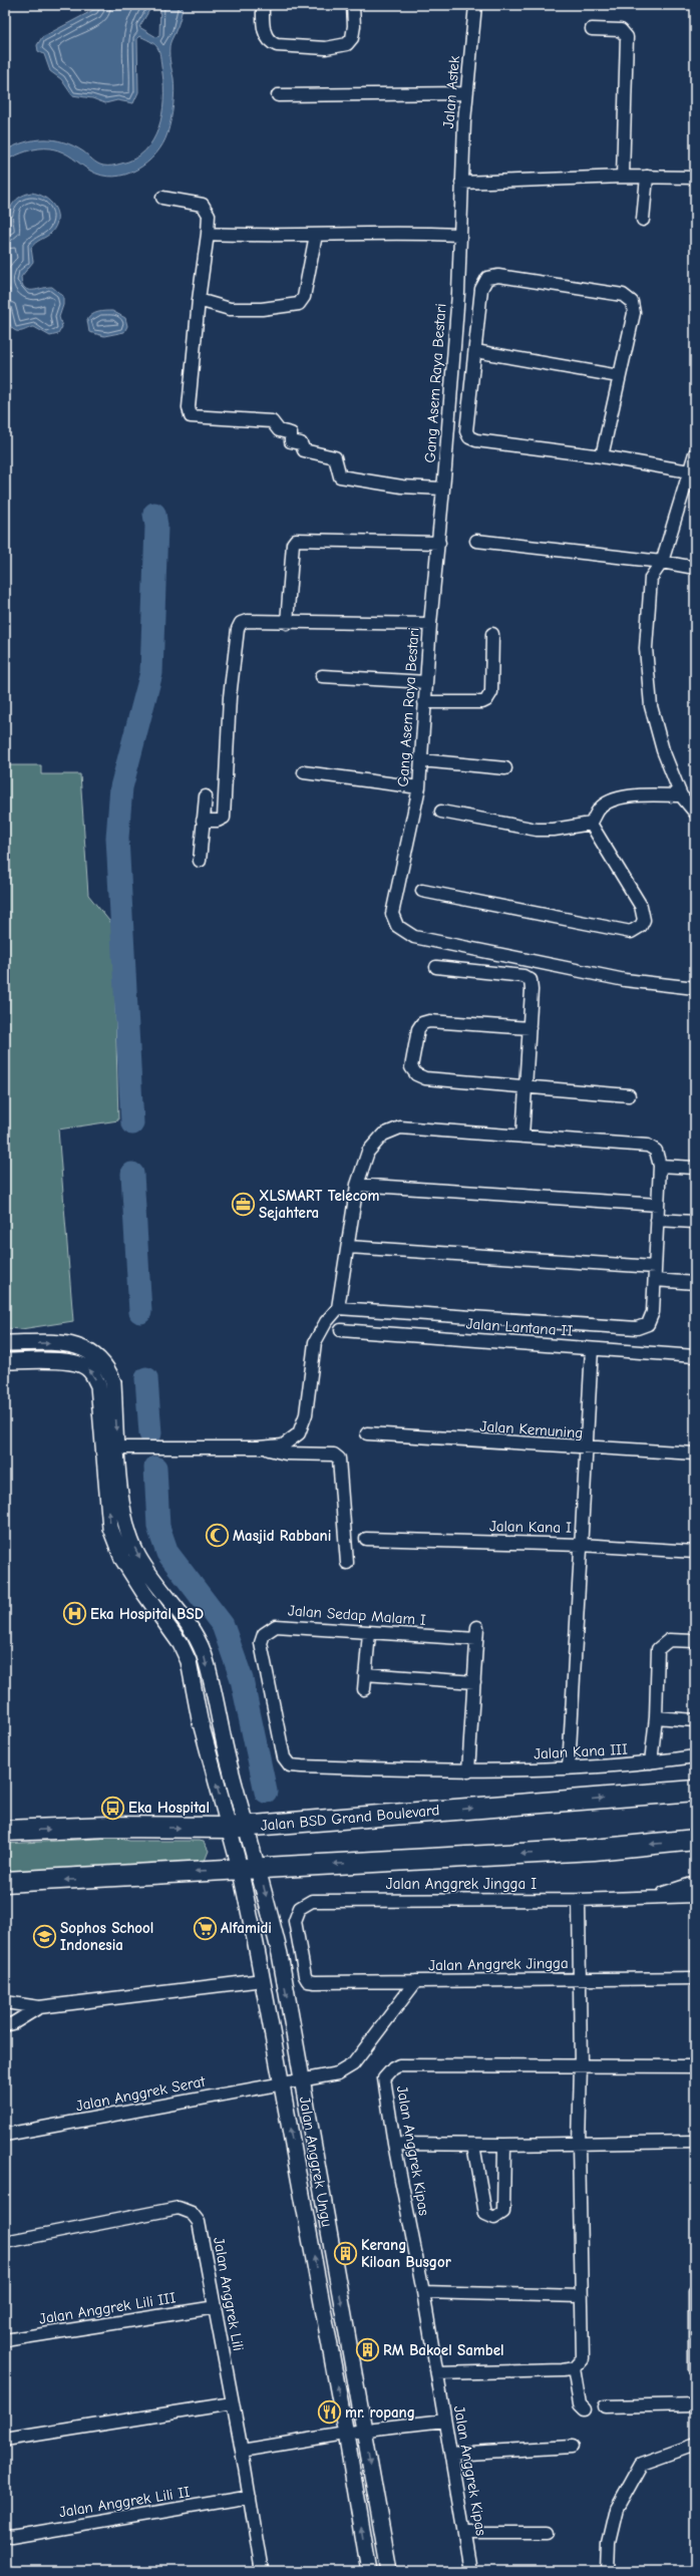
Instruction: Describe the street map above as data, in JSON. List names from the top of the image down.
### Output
{
  "streets": {
    "main road": ["Jalan BSD Grand Boulevard"],
    "street": [
      "Jalan Astek",
      "Gang Asem Raya Bestari",
      "Jalan Lantana II",
      "Jalan Kemuning",
      "Jalan Kana I",
      "Jalan Sedap Malam I",
      "Jalan Kana III",
      "Jalan Anggrek Jingga I",
      "Jalan Anggrek Jingga",
      "Jalan Anggrek Serat",
      "Jalan Anggrek Kipas",
      "Jalan Anggrek Ungu",
      "Jalan Anggrek Lili",
      "Jalan Anggrek Lili III",
      "Jalan Anggrek Lili II"
    ]
  },
  "crossings": [
    ["Jalan Astek", "Gang Asem Raya Bestari"],
    ["Jalan Sedap Malam I", "Jalan Kana III"],
    ["Jalan BSD Grand Boulevard", "Jalan Anggrek Ungu"],
    ["Jalan Anggrek Jingga I", "Jalan Anggrek Jingga"],
    ["Jalan Anggrek Jingga", "Jalan Anggrek Serat"],
    ["Jalan Anggrek Serat", "Jalan Anggrek Ungu"],
    ["Jalan Anggrek Lili", "Jalan Anggrek Lili III"],
    ["Jalan Anggrek Lili", "Jalan Anggrek Lili II"]
  ],
  "places": {
    "office": ["XLSMART Telecom Sejahtera"],
    "mosque": ["Masjid Rabbani"],
    "hospital": ["Eka Hospital BSD"],
    "bus stop": ["Eka Hospital"],
    "supermarket": ["Alfamidi"],
    "school or university": ["Sophos School Indonesia"],
    "building": ["Kerang Kiloan Busgor", "RM Bakoel Sambel"],
    "restaurant": ["mr. ropang"]
  }
}
